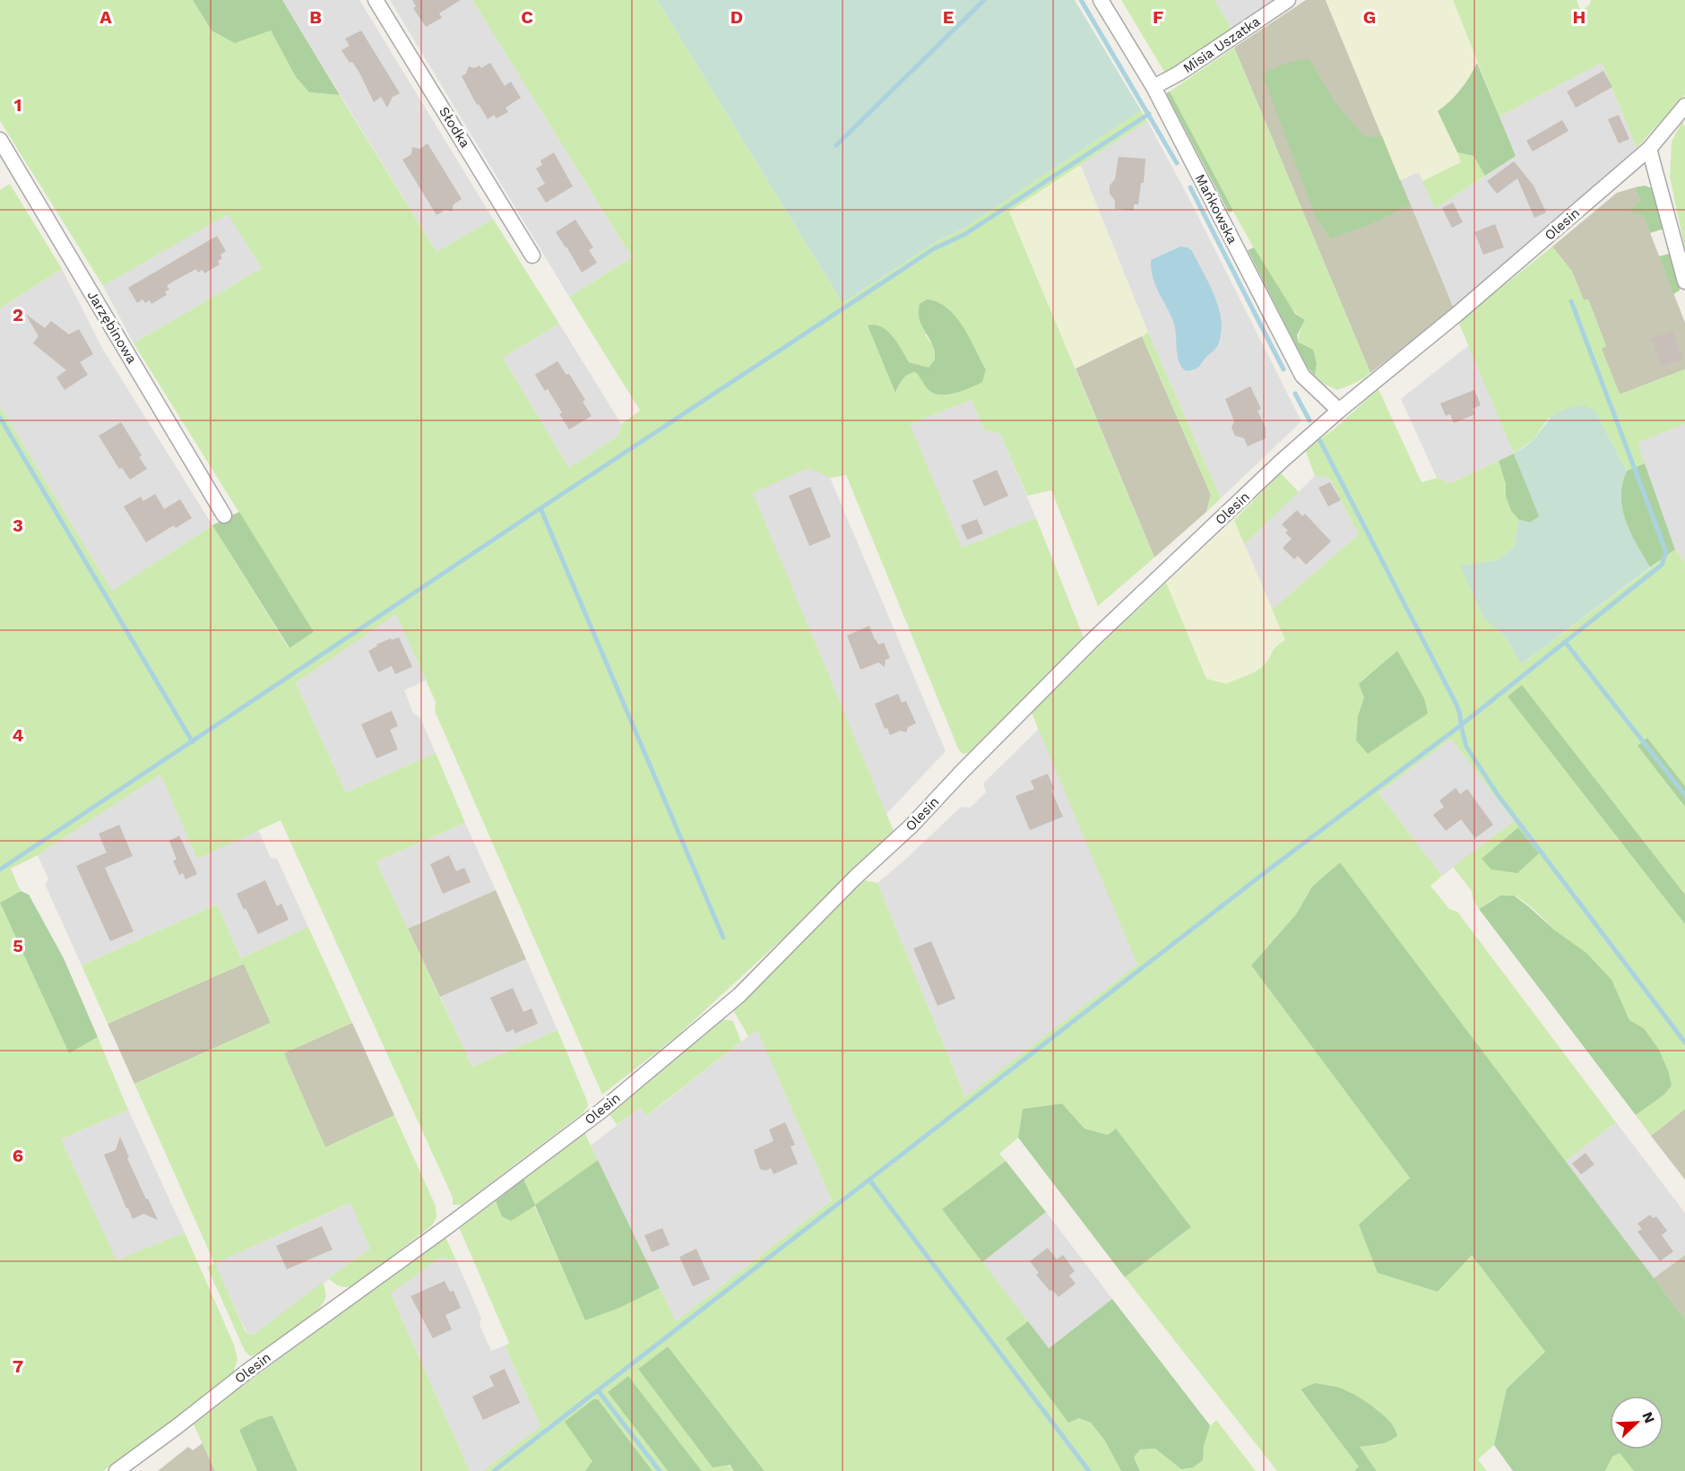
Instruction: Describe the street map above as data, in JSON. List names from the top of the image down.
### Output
{
  "streets": {
    "street": [
      "Misia Uszatka",
      "Słodka",
      "Mańkowska",
      "Olesin",
      "Jarzębinowa"
    ]
  },
  "crossings": [
    ["Misia Uszatka", "Mańkowska"],
    ["Mańkowska", "Olesin"]
  ],
  "north": "top right",
  "grid": {
    "columns": [
      "A",
      "B",
      "C",
      "D",
      "E",
      "F",
      "G",
      "H"
    ],
    "rows": [
      "1",
      "2",
      "3",
      "4",
      "5",
      "6",
      "7"
    ]
  }
}
